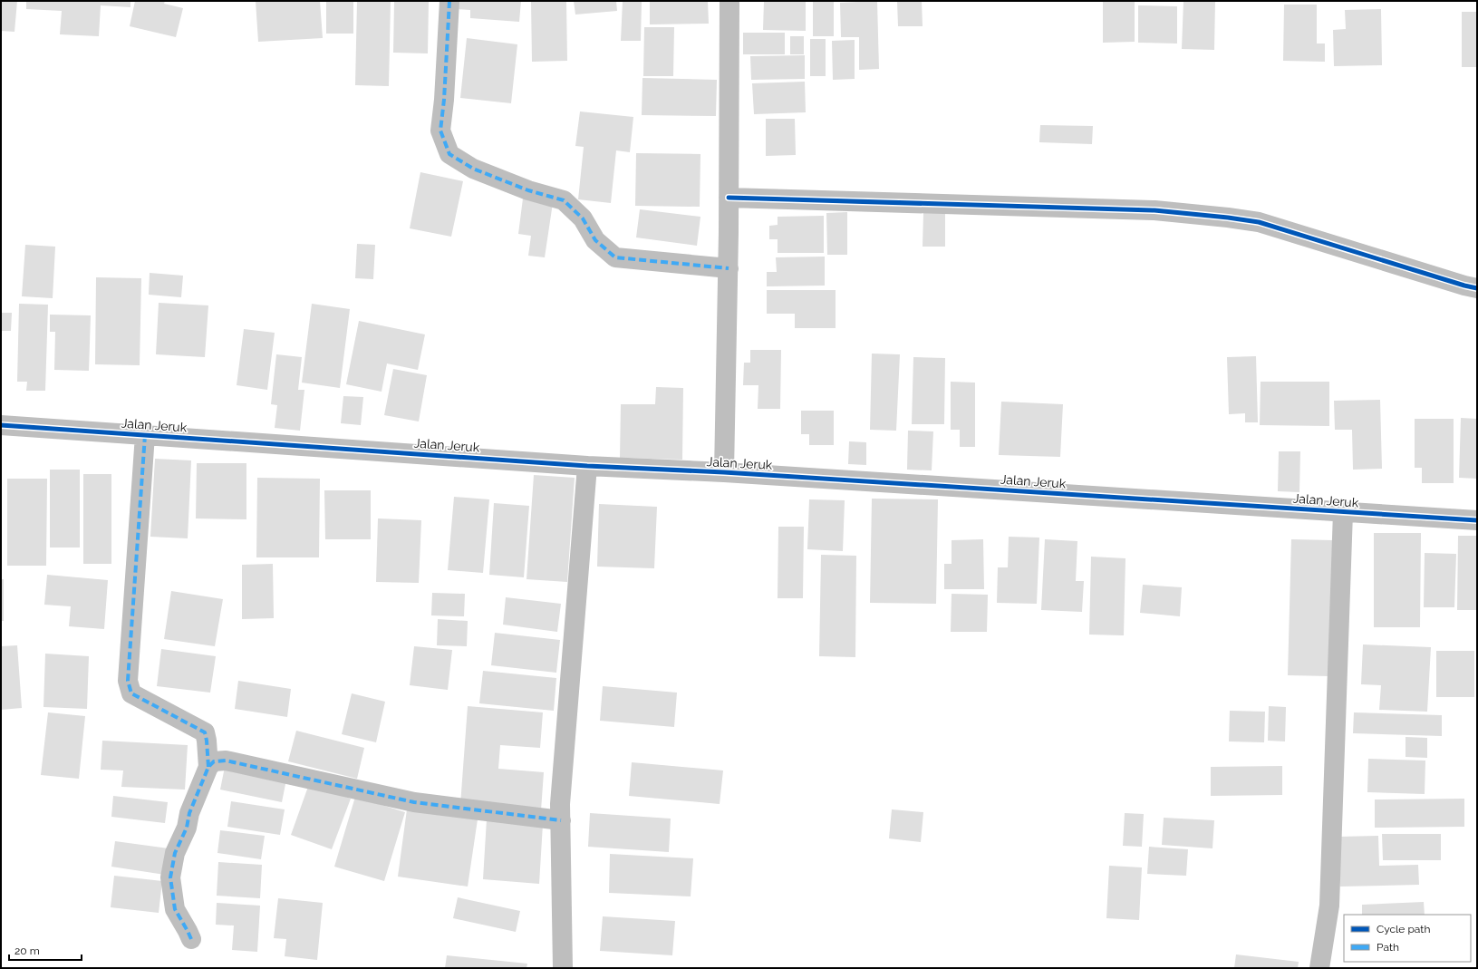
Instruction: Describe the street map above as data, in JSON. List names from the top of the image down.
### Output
{
  "streets": {
    "street": ["Jalan Jeruk"]
  },
  "legend": ["Cycle path", "Path"],
  "scale_bar": "20 m"
}
